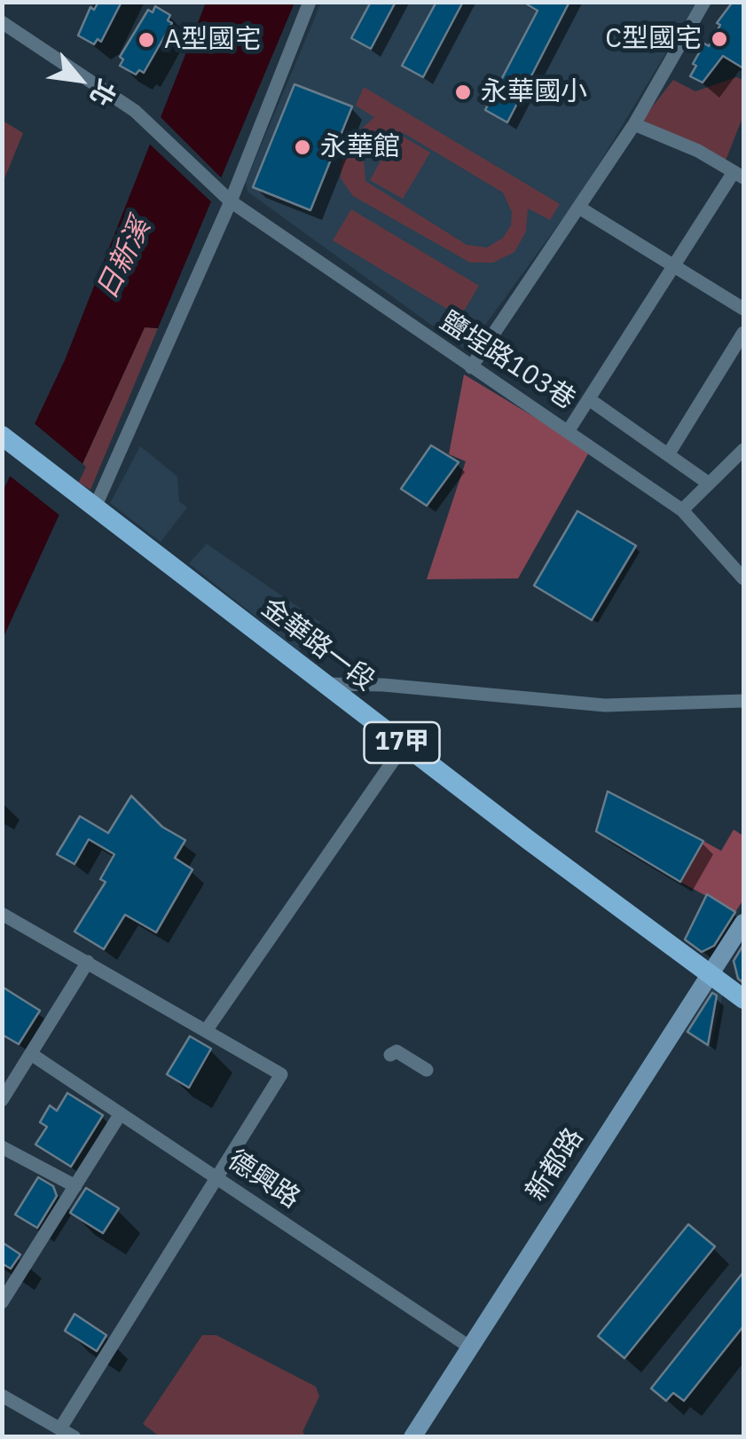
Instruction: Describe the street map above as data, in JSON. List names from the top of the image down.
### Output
{
  "streets": {
    "main road": ["金華路一段", "17甲"],
    "street": ["鹽埕路103巷", "新都路", "德興路"]
  },
  "crossings": [
    ["金華路一段", "新都路"],
    ["新都路", "德興路"]
  ],
  "water": ["日新溪"],
  "places": [
    "C型國宅",
    "A型國宅",
    "永華國小",
    "永華館"
  ],
  "north": "bottom right"
}
